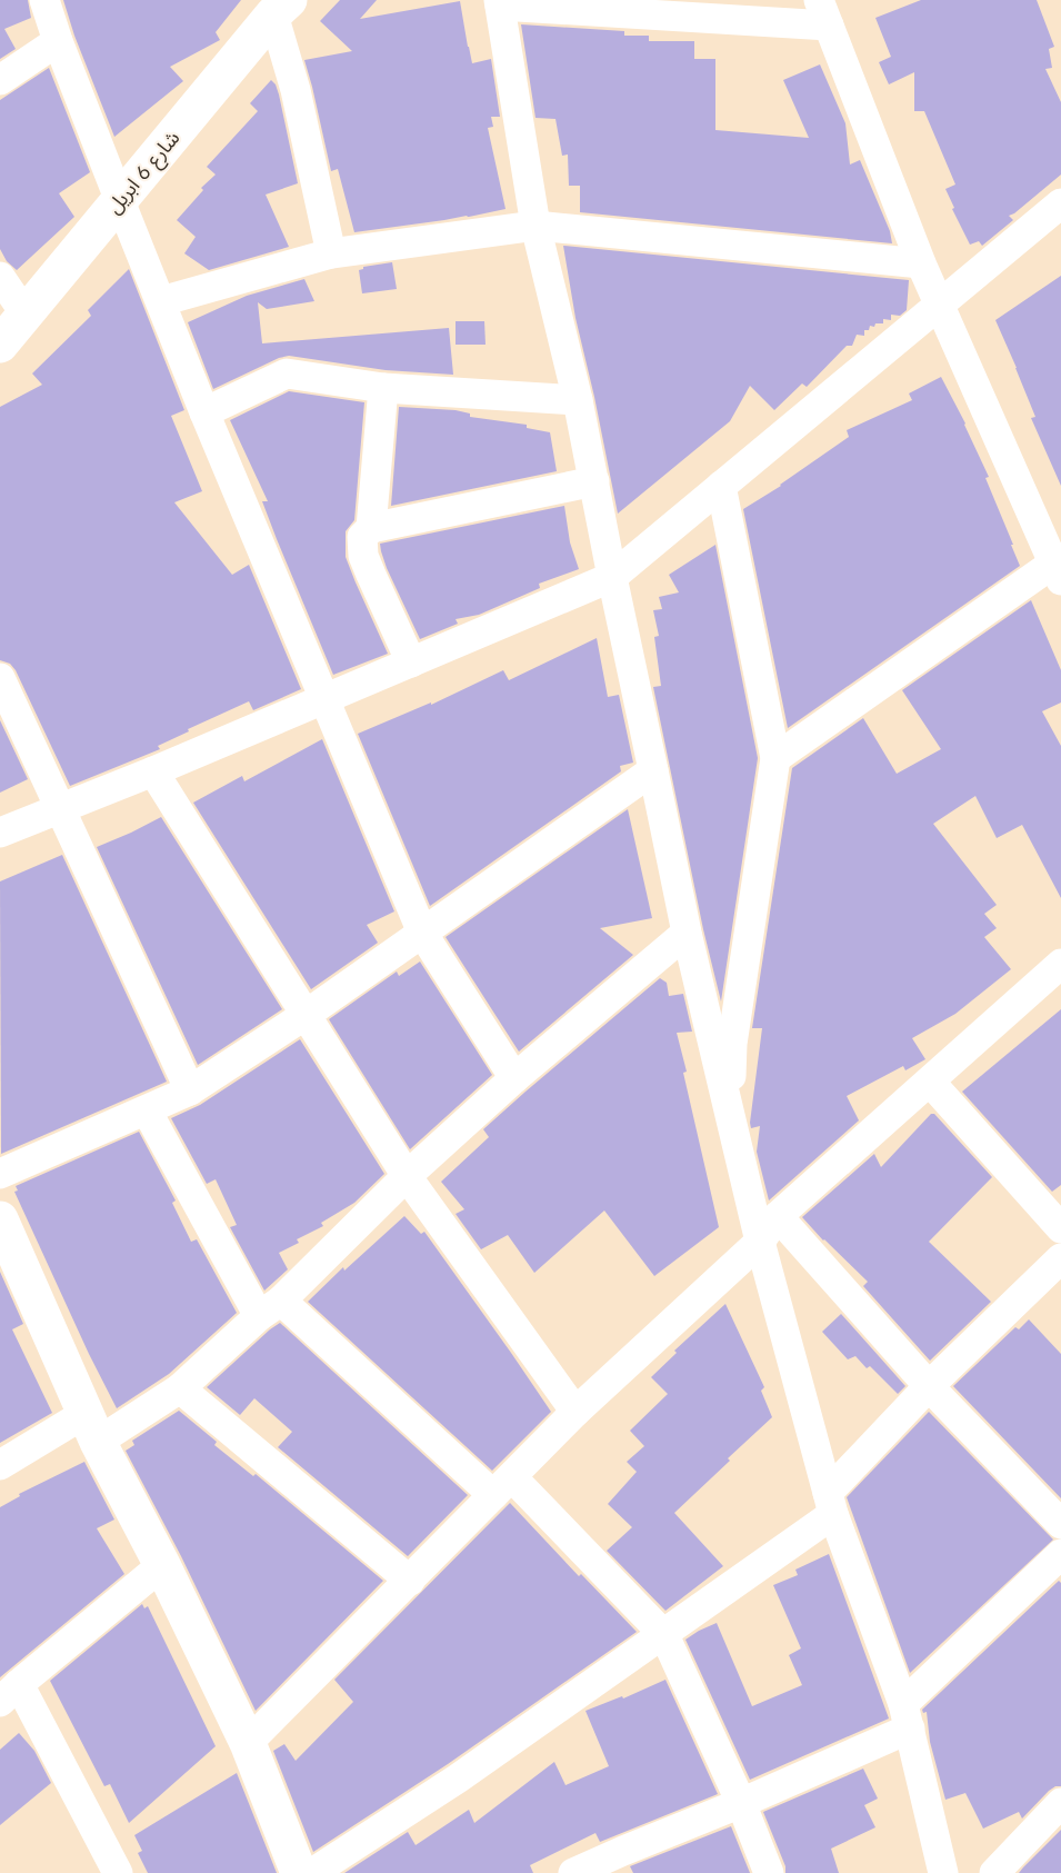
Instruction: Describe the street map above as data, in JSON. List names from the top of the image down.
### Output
{
  "streets": {
    "street": ["شارع 6 ابريل"]
  }
}
